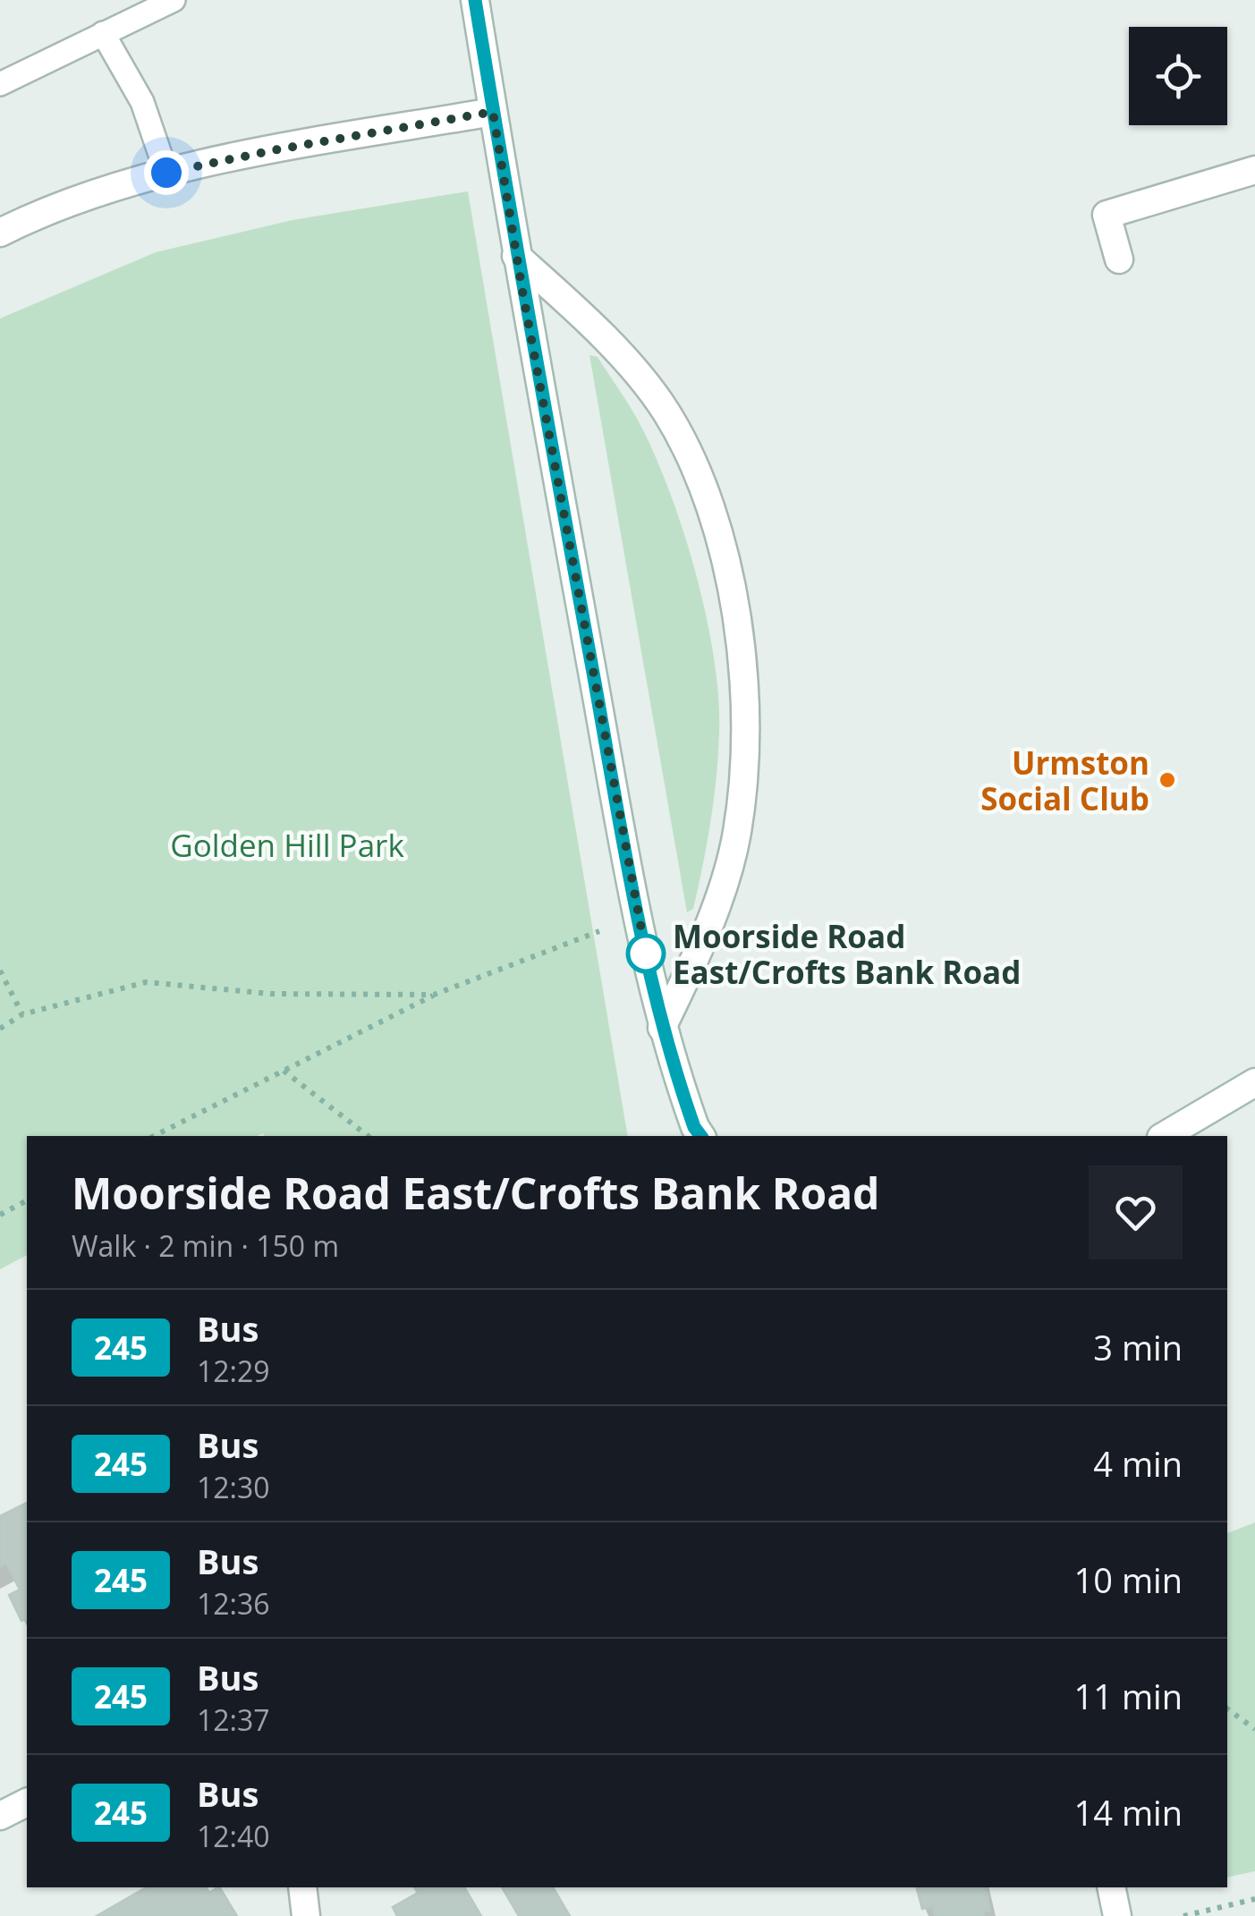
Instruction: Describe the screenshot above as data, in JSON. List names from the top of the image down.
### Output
{
  "parks": ["Golden Hill Park"],
  "places": ["Urmston Social Club", "Moorside Road East/Crofts Bank Road"],
  "lines": ["bus line 245"],
  "page": {
    "heading": ["Moorside Road East/Crofts Bank Road", "Walk · 2 min · 150 m"],
    "list": [
      {
        "mark": "245",
        "name": "Bus",
        "note": "12:29",
        "value": "3 min"
      },
      {
        "mark": "245",
        "name": "Bus",
        "note": "12:30",
        "value": "4 min"
      },
      {
        "mark": "245",
        "name": "Bus",
        "note": "12:36",
        "value": "10 min"
      },
      {
        "mark": "245",
        "name": "Bus",
        "note": "12:37",
        "value": "11 min"
      },
      {
        "mark": "245",
        "name": "Bus",
        "note": "12:40",
        "value": "14 min"
      }
    ]
  }
}
